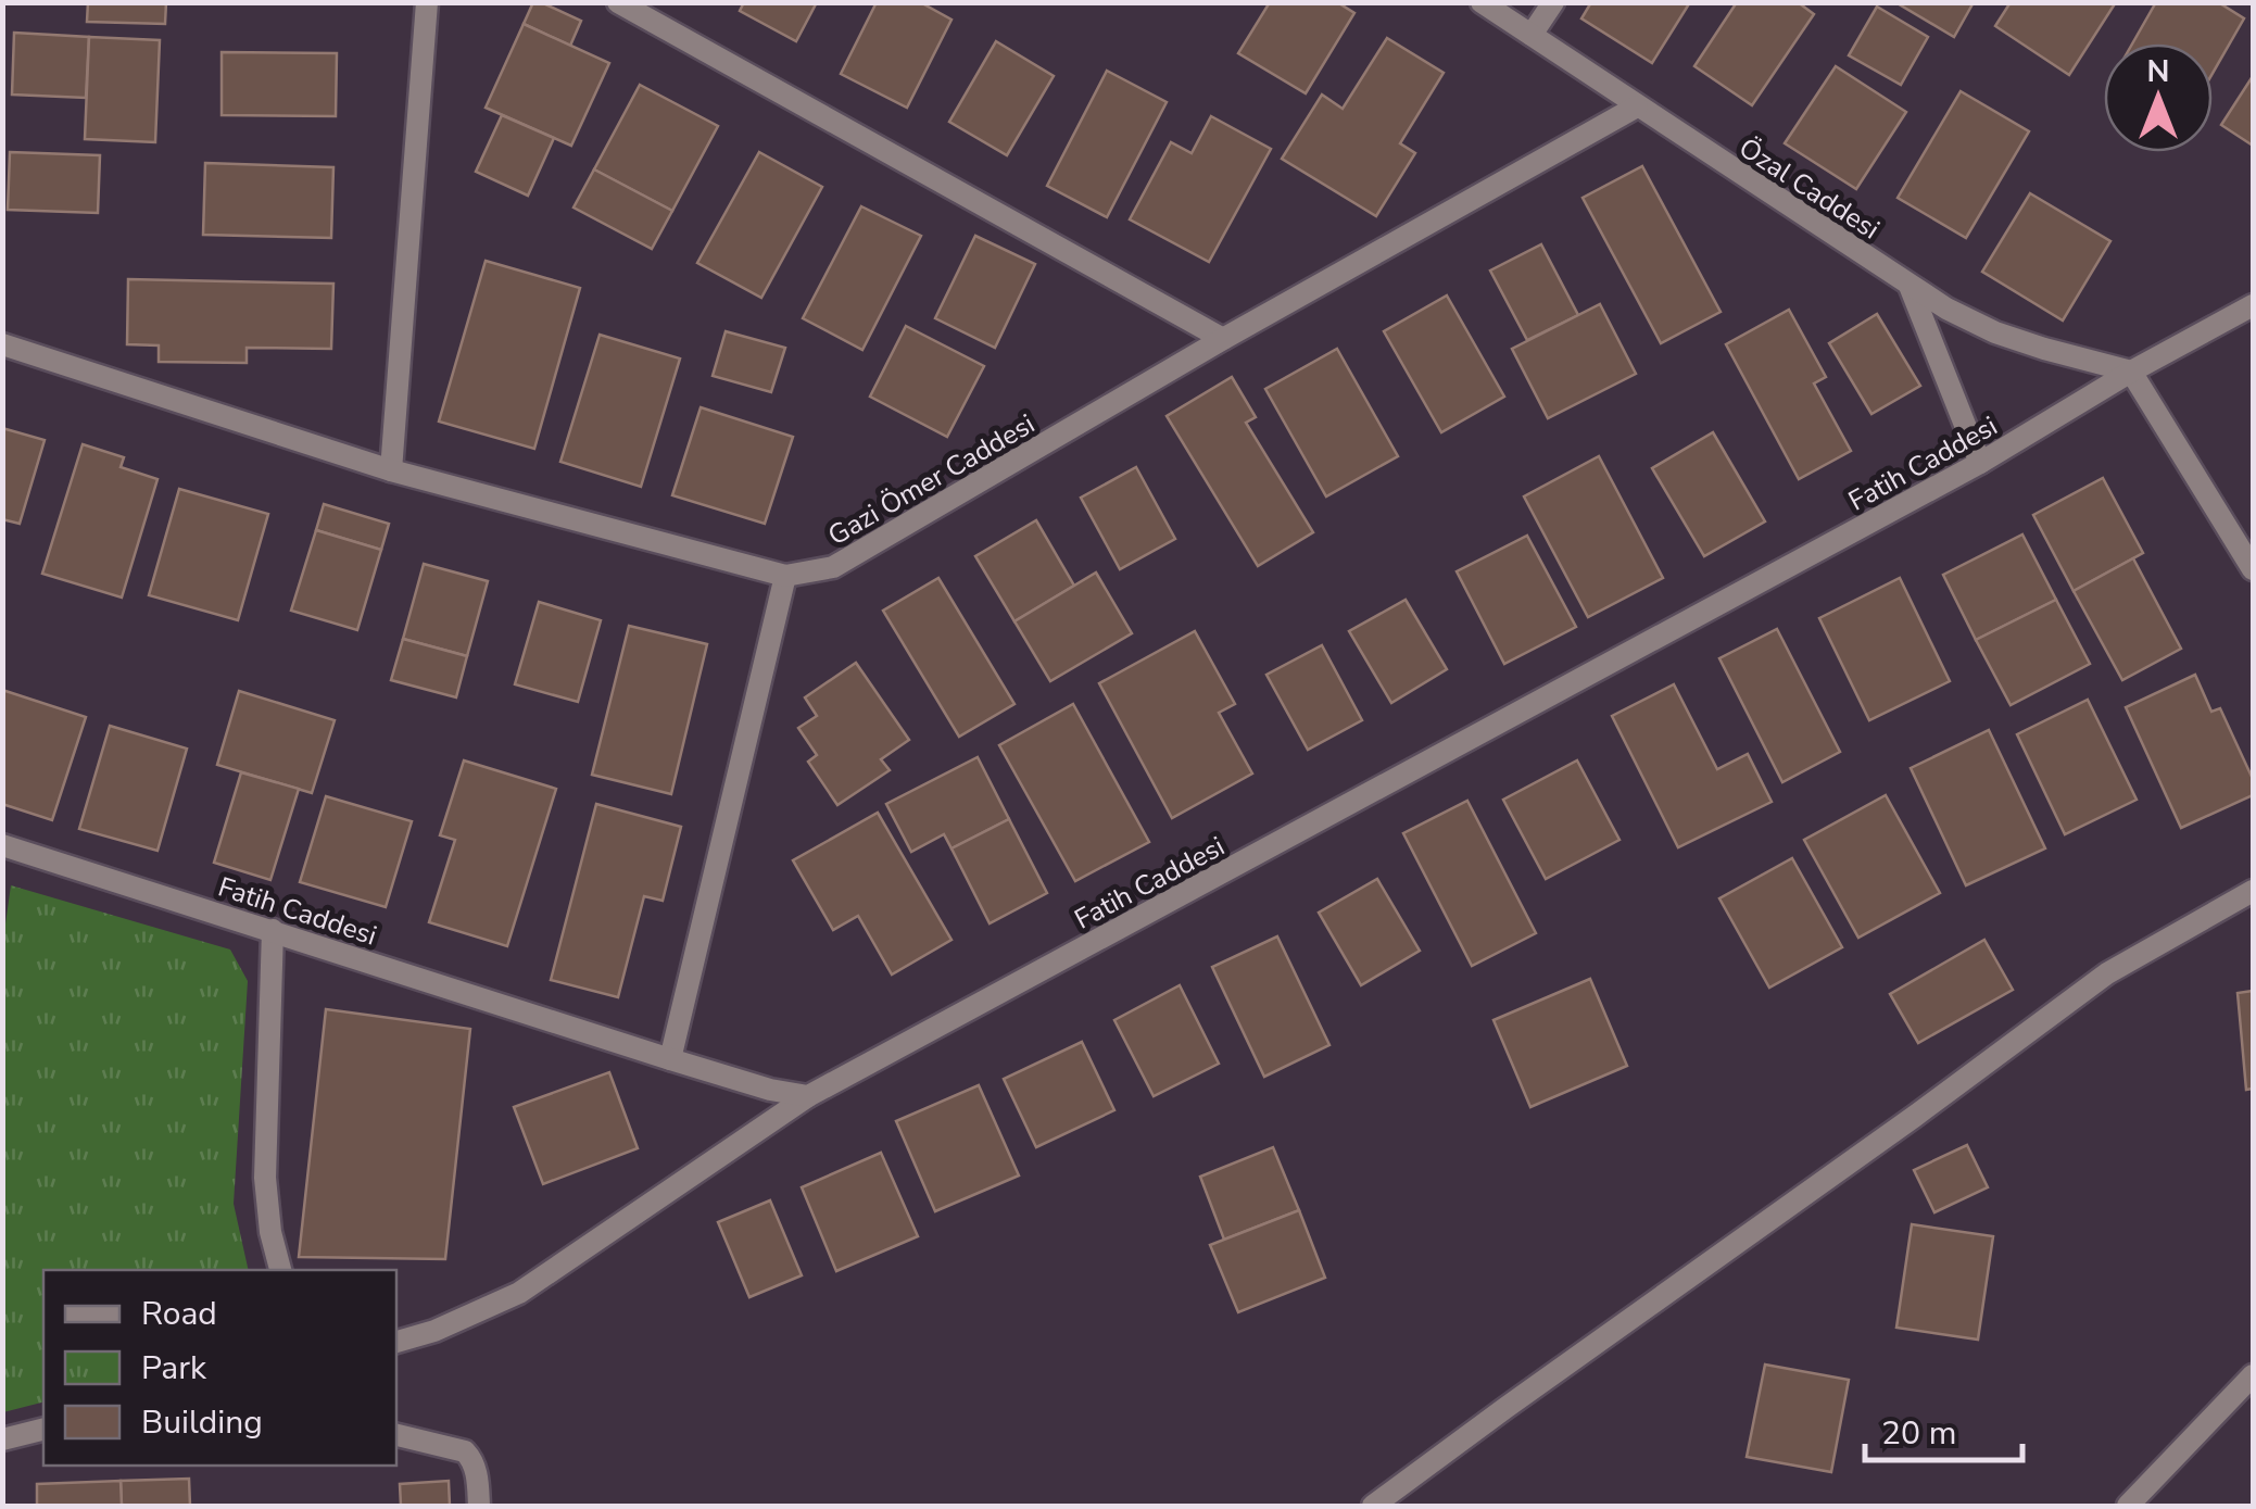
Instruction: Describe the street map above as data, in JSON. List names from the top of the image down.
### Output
{
  "streets": {
    "street": ["Özal Caddesi", "Fatih Caddesi", "Gazi Ömer Caddesi"]
  },
  "crossings": [
    ["Özal Caddesi", "Fatih Caddesi"],
    ["Özal Caddesi", "Gazi Ömer Caddesi"]
  ],
  "legend": ["Road", "Park", "Building"],
  "scale_bar": "20 m",
  "north": "top"
}
